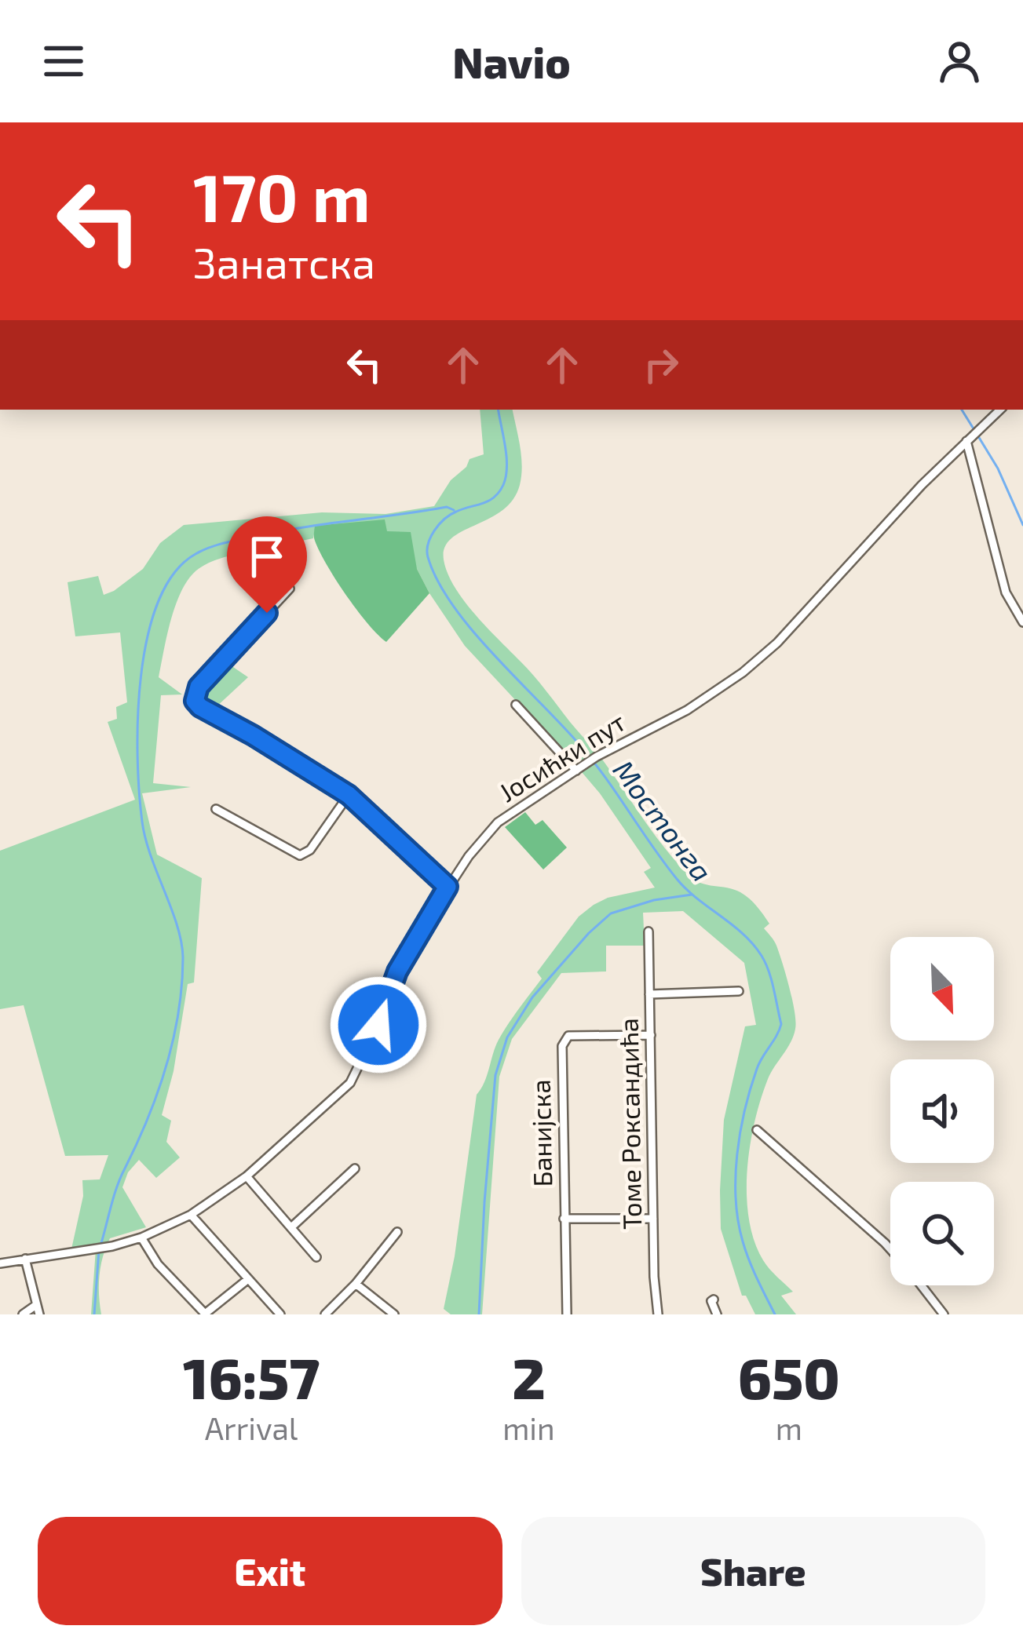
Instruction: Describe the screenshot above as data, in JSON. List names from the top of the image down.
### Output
{
  "streets": {
    "street": ["Јосићки пут", "Томе Роксандића", "Банијска"]
  },
  "crossings": [
    ["Томе Роксандића", "Банијска"]
  ],
  "water": ["Мостонга"],
  "north": "bottom right",
  "page": {
    "header": "Navio",
    "turn": ["170 m", "Занатска"],
    "eta": [
      "16:57",
      "Arrival",
      "2",
      "min",
      "650",
      "m"
    ],
    "buttons": ["Exit", "Share"]
  }
}
